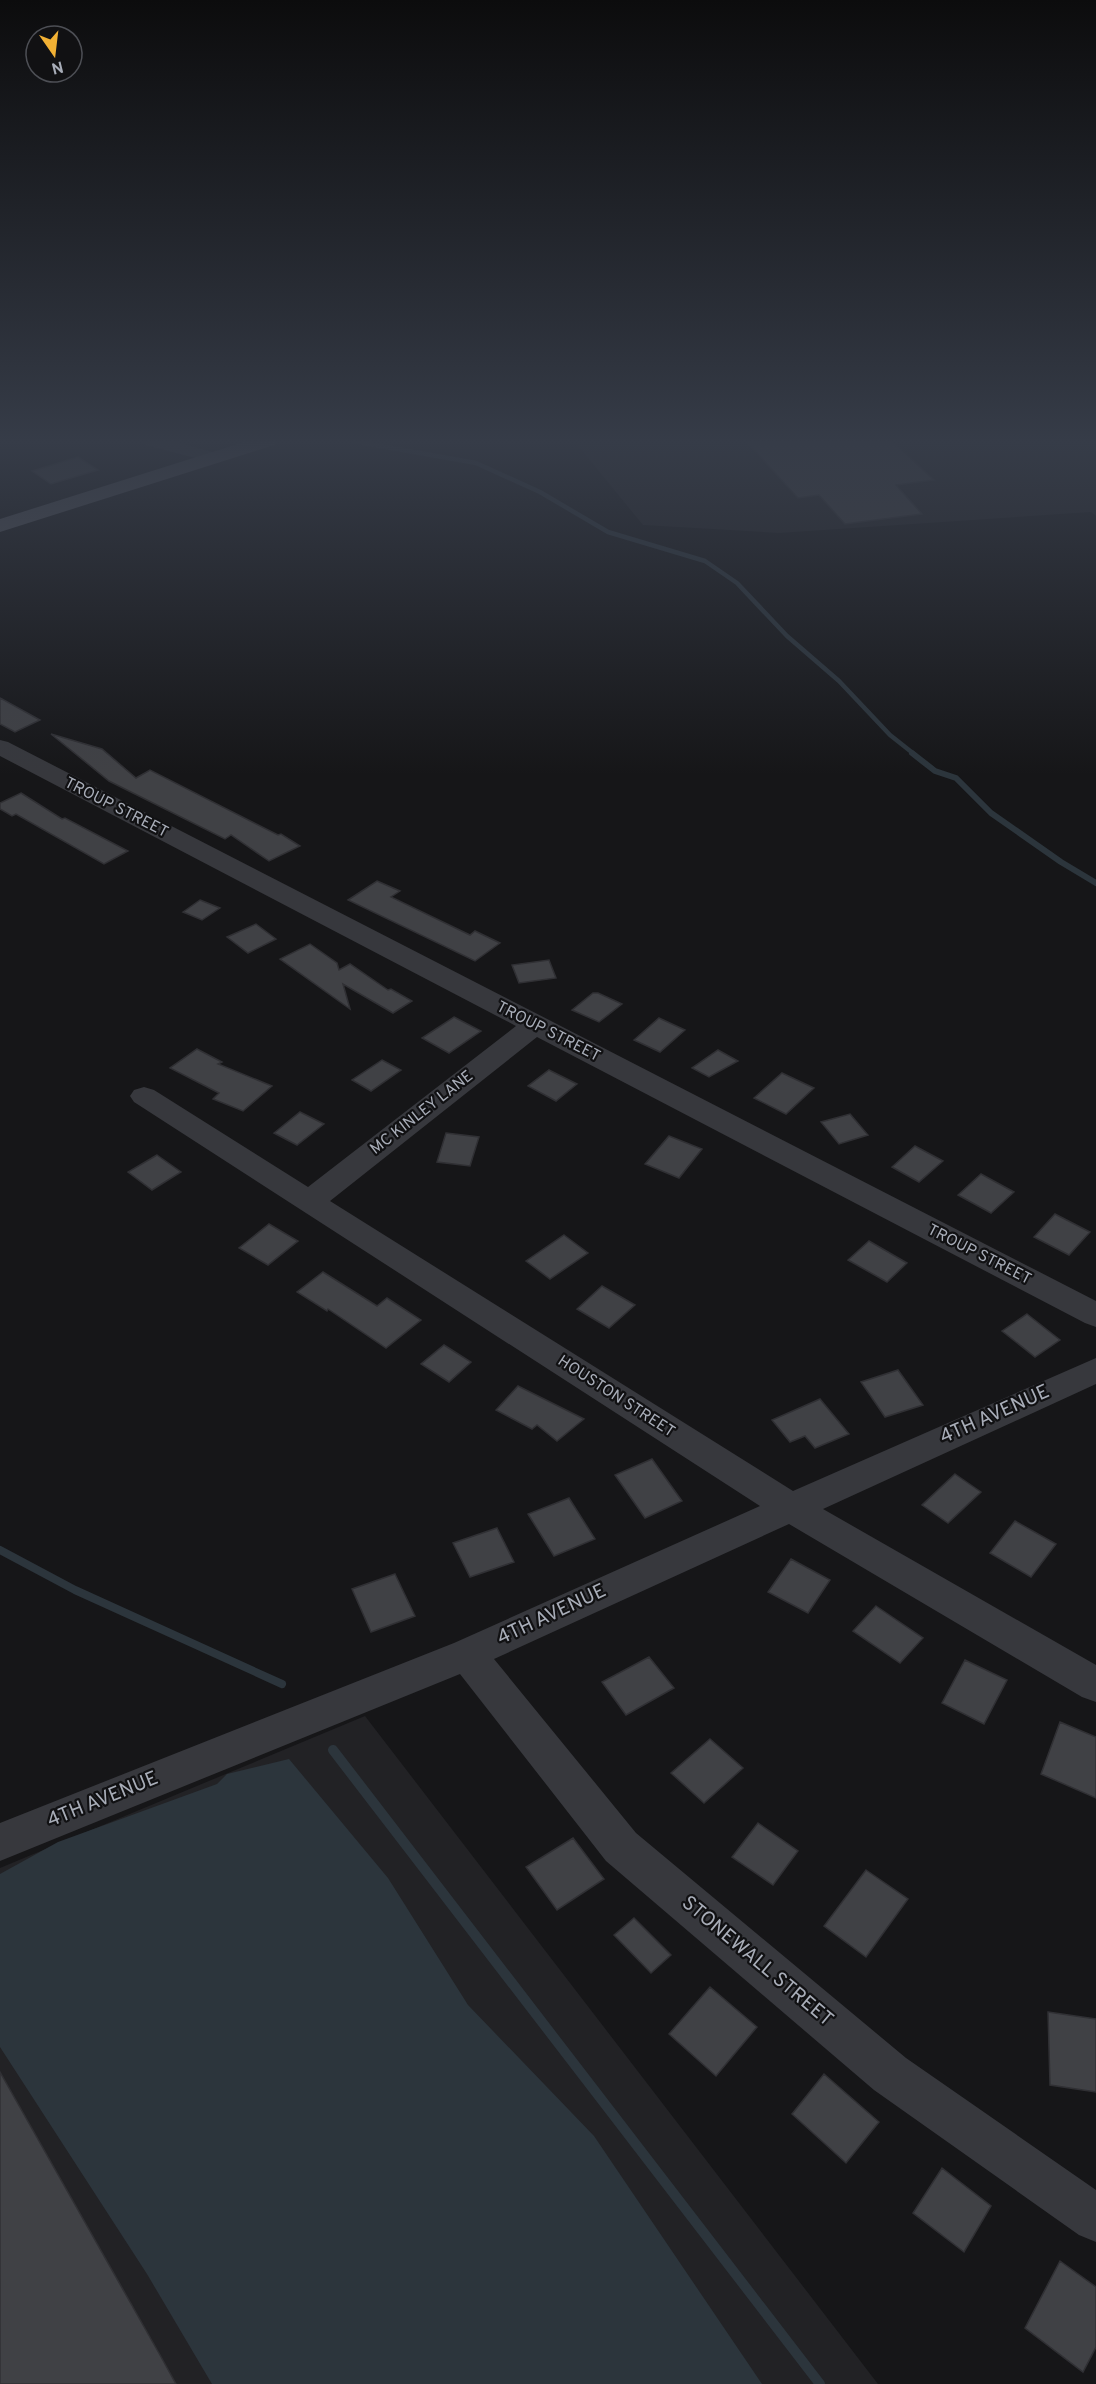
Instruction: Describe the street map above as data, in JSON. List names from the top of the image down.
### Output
{
  "streets": {
    "street": [
      "TROUP STREET",
      "MC KINLEY LANE",
      "HOUSTON STREET",
      "4TH AVENUE",
      "STONEWALL STREET"
    ]
  },
  "crossings": [
    ["TROUP STREET", "MC KINLEY LANE"],
    ["MC KINLEY LANE", "HOUSTON STREET"],
    ["HOUSTON STREET", "4TH AVENUE"],
    ["4TH AVENUE", "STONEWALL STREET"]
  ],
  "north": "bottom"
}
